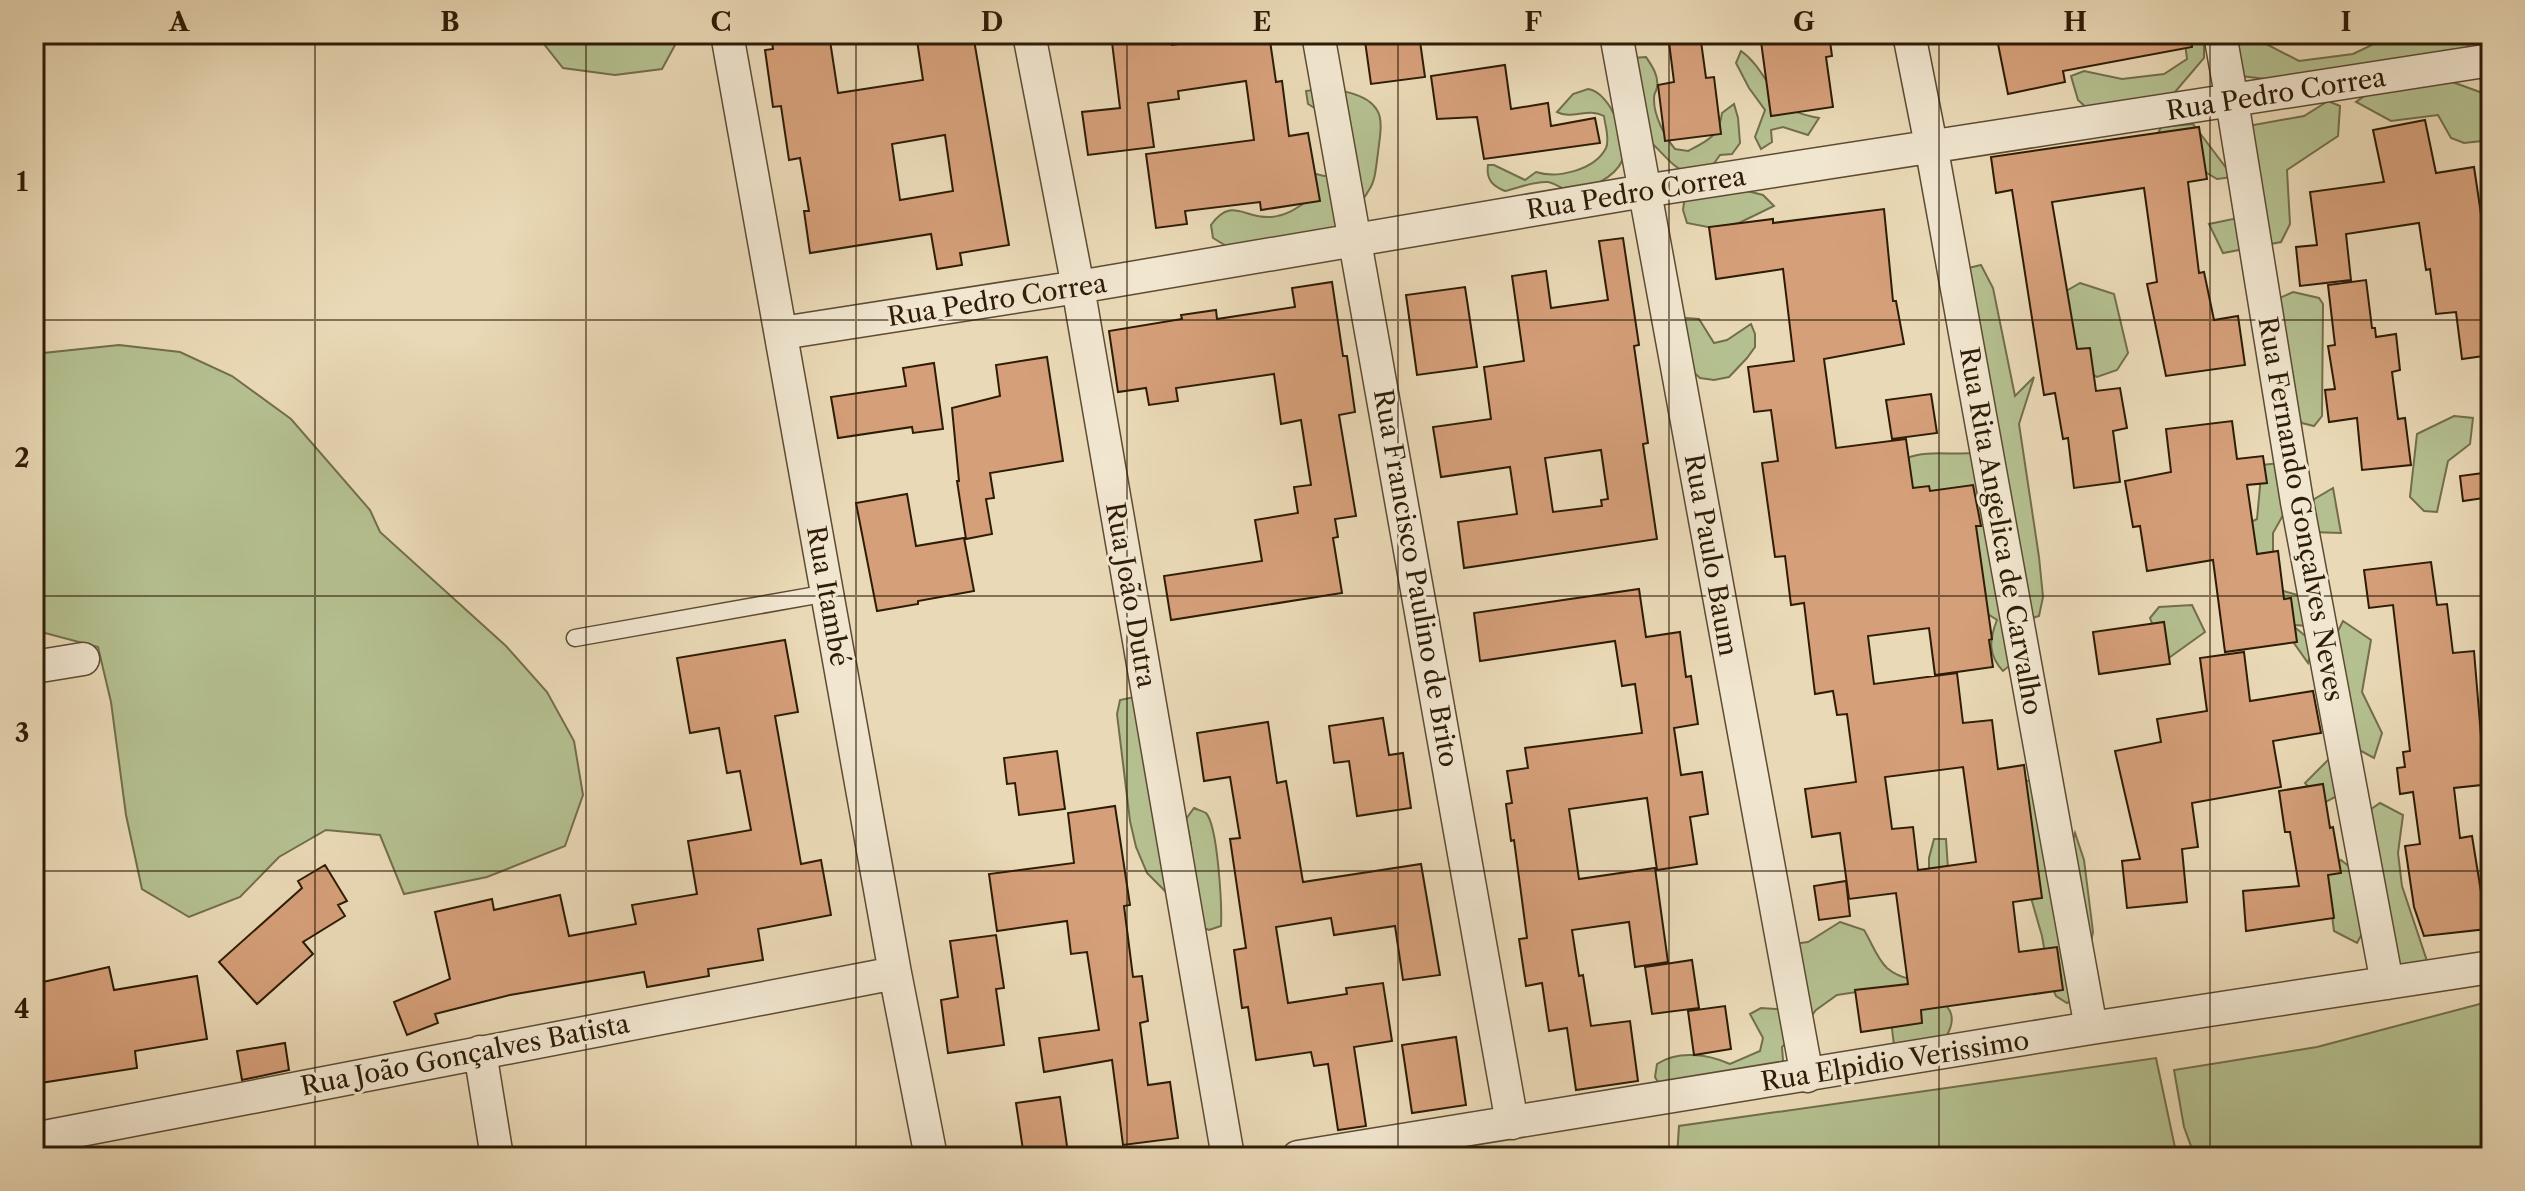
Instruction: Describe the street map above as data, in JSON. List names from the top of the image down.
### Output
{
  "streets": {
    "street": [
      "Rua Pedro Correa",
      "Rua Fernando Gonçalves Neves",
      "Rua Rita Angelica de Carvalho",
      "Rua Paulo Baum",
      "Rua Francisco Paulino de Brito",
      "Rua João Dutra",
      "Rua Itambé",
      "Rua João Gonçalves Batista",
      "Rua Elpidio Verissimo"
    ]
  },
  "crossings": [
    ["Rua Pedro Correa", "Rua Fernando Gonçalves Neves"],
    ["Rua Pedro Correa", "Rua Rita Angelica de Carvalho"],
    ["Rua Pedro Correa", "Rua Paulo Baum"],
    ["Rua Pedro Correa", "Rua Francisco Paulino de Brito"],
    ["Rua Pedro Correa", "Rua João Dutra"],
    ["Rua Pedro Correa", "Rua Itambé"],
    ["Rua Fernando Gonçalves Neves", "Rua Elpidio Verissimo"],
    ["Rua Rita Angelica de Carvalho", "Rua Elpidio Verissimo"],
    ["Rua Paulo Baum", "Rua Elpidio Verissimo"],
    ["Rua Francisco Paulino de Brito", "Rua Elpidio Verissimo"],
    ["Rua Itambé", "Rua João Gonçalves Batista"]
  ],
  "grid": {
    "columns": [
      "A",
      "B",
      "C",
      "D",
      "E",
      "F",
      "G",
      "H",
      "I"
    ],
    "rows": [
      "1",
      "2",
      "3",
      "4"
    ]
  }
}
